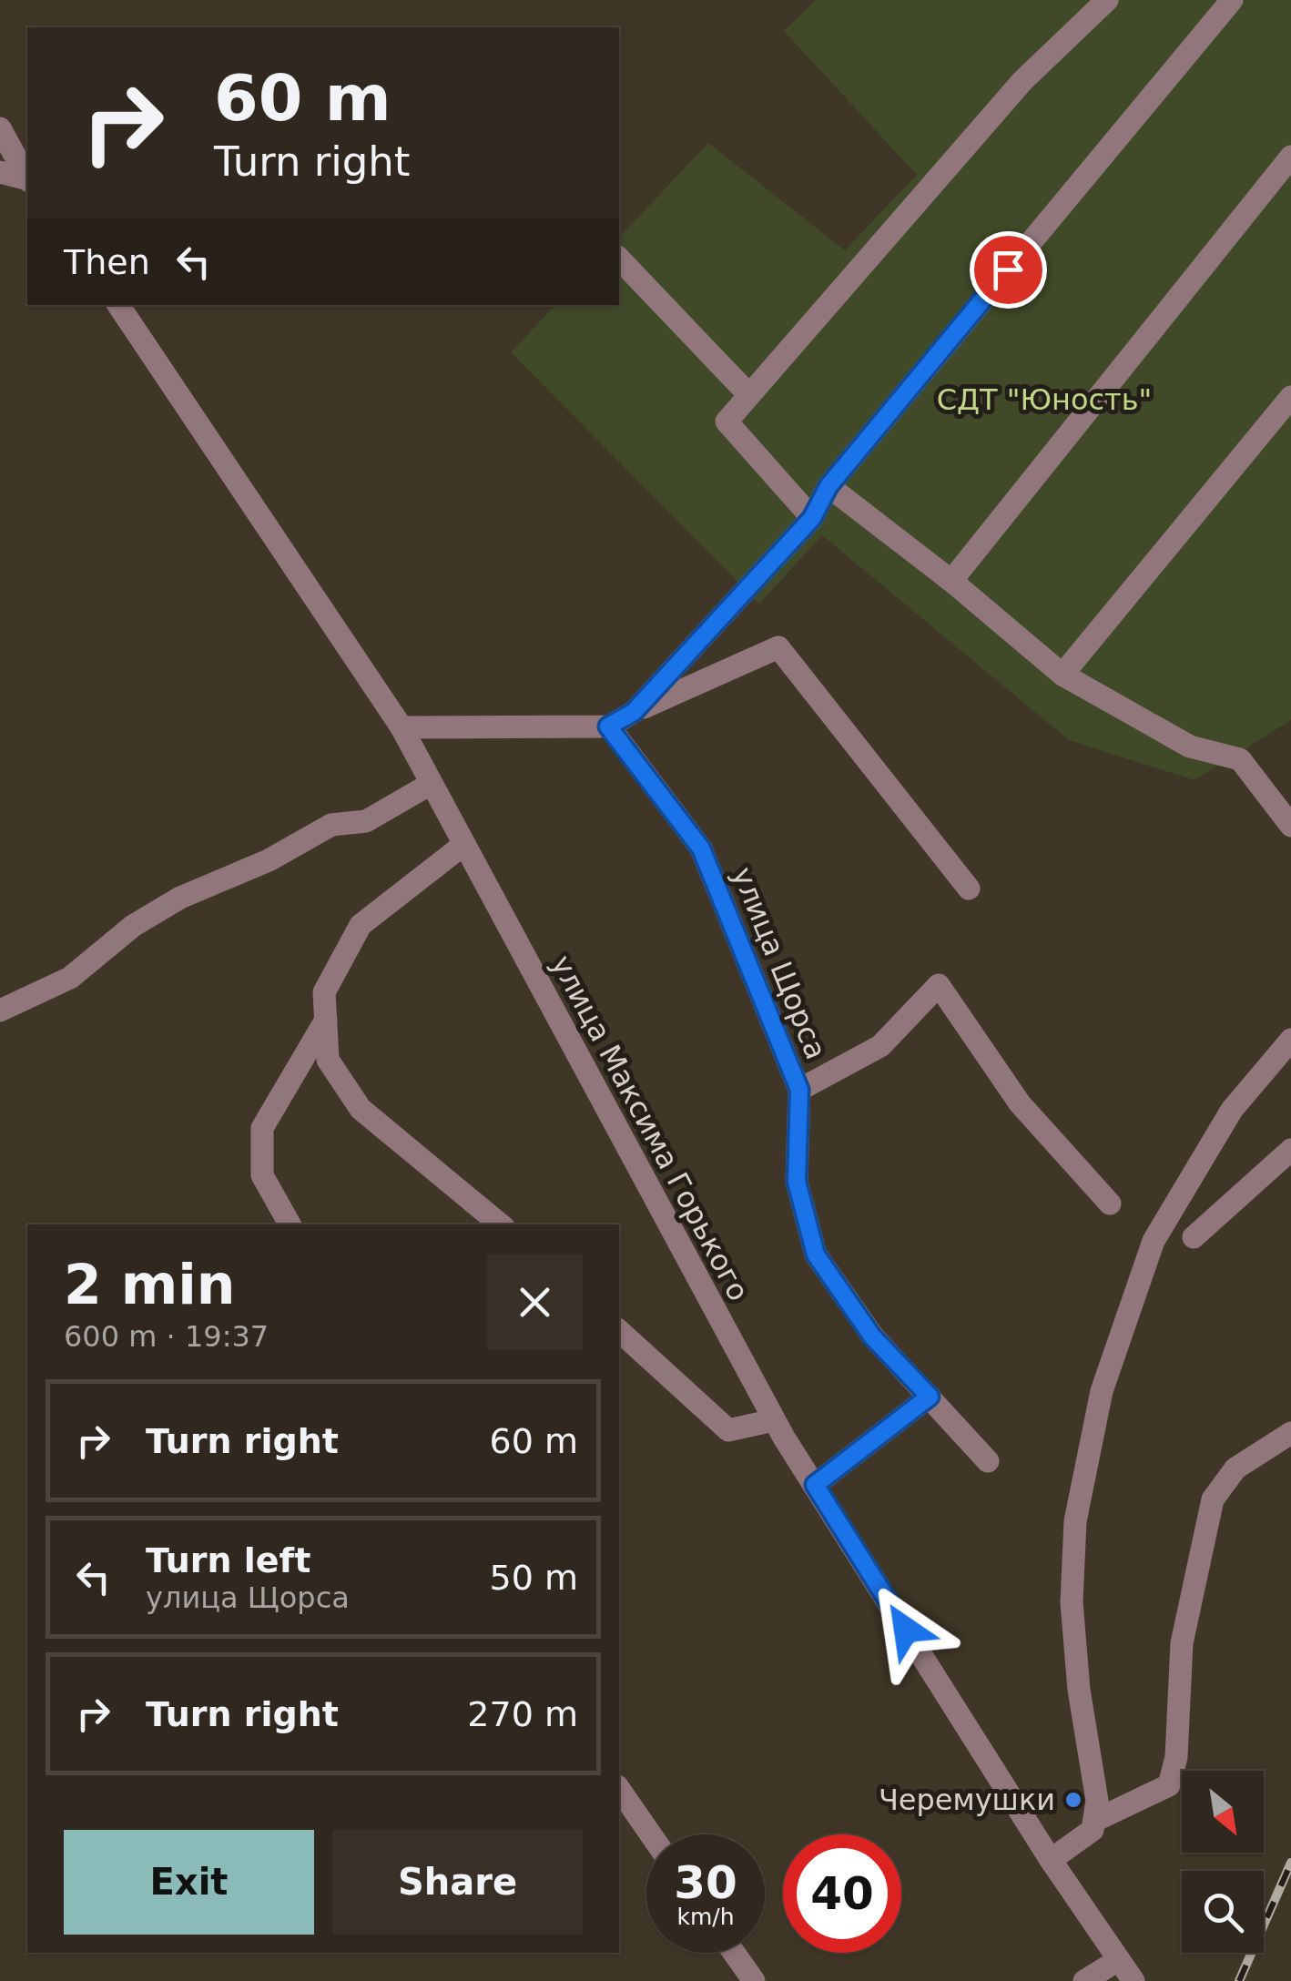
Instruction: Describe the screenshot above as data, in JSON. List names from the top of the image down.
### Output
{
  "streets": {
    "street": ["улица Щорса", "улица Максима Горького"]
  },
  "parks": ["СДТ \"Юность\""],
  "places": ["Черемушки"],
  "north": "bottom right",
  "page": {
    "turn": ["60 m", "Turn right"],
    "then": "Then",
    "heading": ["2 min", "600 m · 19:37"],
    "list": [
      {
        "name": "Turn right",
        "value": "60 m"
      },
      {
        "name": "Turn left",
        "note": "улица Щорса",
        "value": "50 m"
      },
      {
        "name": "Turn right",
        "value": "270 m"
      }
    ],
    "buttons": ["Exit", "Share"],
    "speed": "30 km/h",
    "limit": "40"
  }
}
